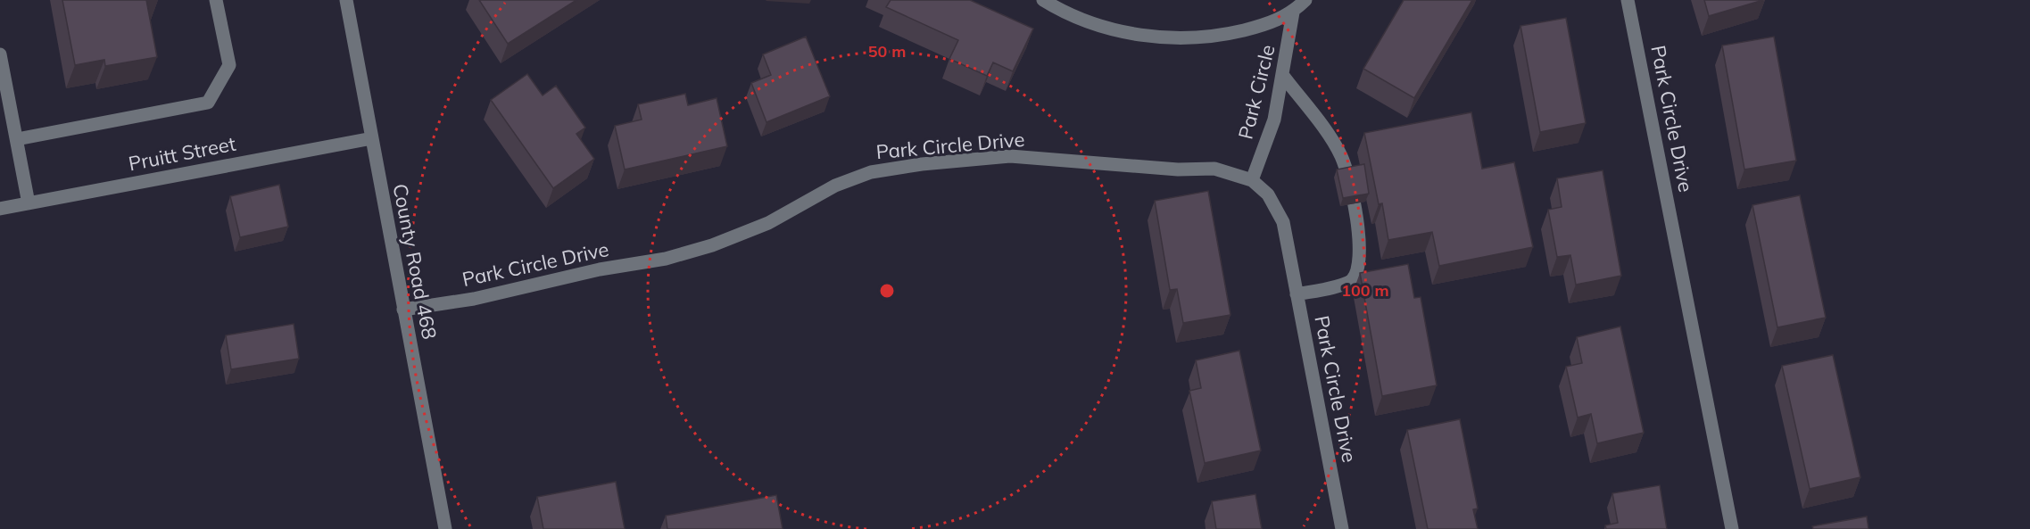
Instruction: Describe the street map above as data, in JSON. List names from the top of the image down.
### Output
{
  "streets": {
    "street": [
      "Park Circle",
      "Park Circle Drive",
      "Pruitt Street",
      "County Road 468"
    ]
  },
  "crossings": [
    ["Park Circle", "Park Circle Drive"],
    ["Park Circle Drive", "County Road 468"],
    ["Pruitt Street", "County Road 468"]
  ],
  "rings": ["50 m", "100 m"]
}
